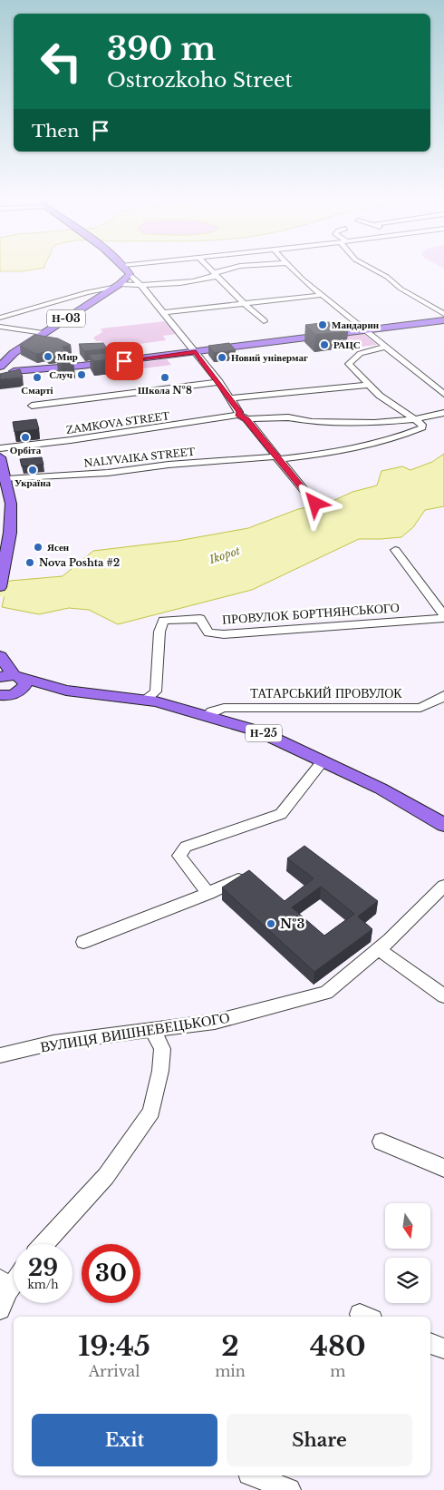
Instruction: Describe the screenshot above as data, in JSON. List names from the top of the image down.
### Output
{
  "streets": {
    "main road": ["Н-03", "Н-25"],
    "street": [
      "ZAMKOVA STREET",
      "NALYVAIKA STREET",
      "ПРОВУЛОК БОРТНЯНСЬКОГО",
      "ТАТАРСЬКИЙ ПРОВУЛОК",
      "ВУЛИЦЯ ВИШНЕВЕЦЬКОГО"
    ]
  },
  "crossings": [
    ["ПРОВУЛОК БОРТНЯНСЬКОГО", "Н-25"],
    ["ТАТАРСЬКИЙ ПРОВУЛОК", "Н-25"]
  ],
  "water": ["Ikopot"],
  "places": [
    "Мандарин",
    "РАЦС",
    "Мир",
    "Новий універмаг",
    "Случ",
    "Смарті",
    "Школа №8",
    "Орбіта",
    "Україна",
    "Ясен",
    "Nova Poshta #2",
    "№3"
  ],
  "north": "bottom",
  "page": {
    "turn": ["390 m", "Ostrozkoho Street"],
    "then": "Then",
    "speed": "29 km/h",
    "limit": "30",
    "eta": [
      "19:45",
      "Arrival",
      "2",
      "min",
      "480",
      "m"
    ],
    "buttons": ["Exit", "Share"]
  }
}
